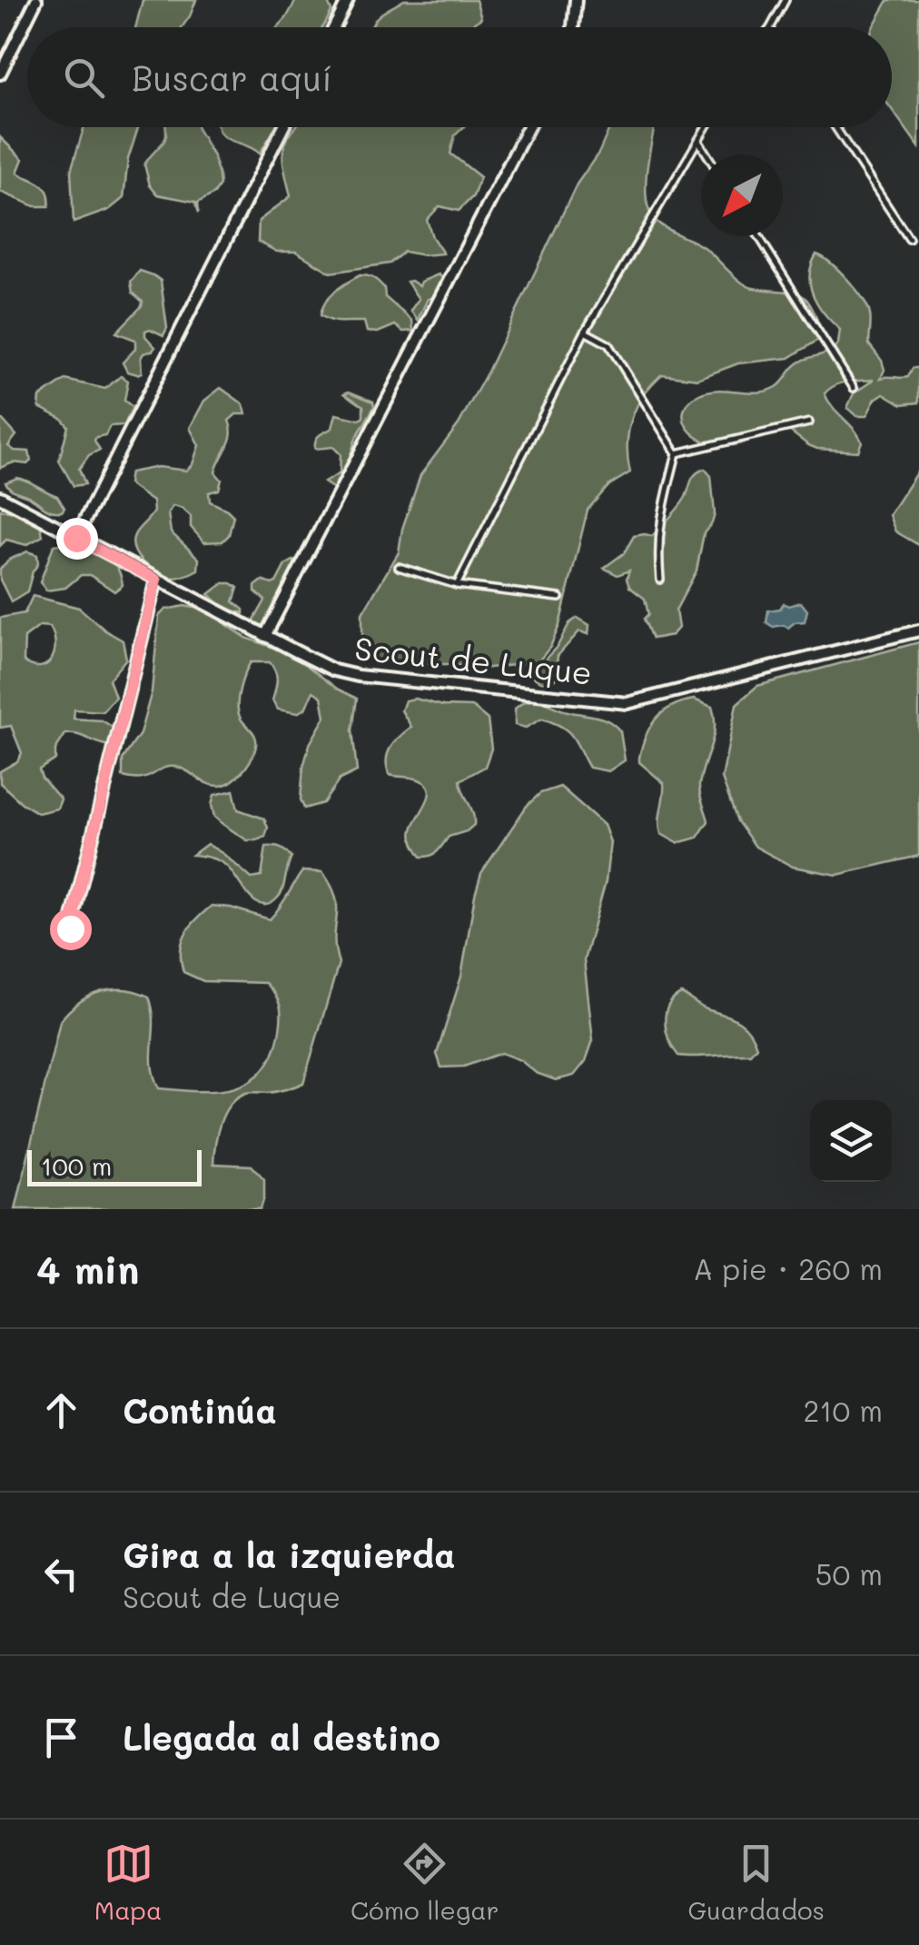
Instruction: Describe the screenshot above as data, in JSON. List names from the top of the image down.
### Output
{
  "streets": {
    "street": ["Scout de Luque"]
  },
  "scale_bar": "100 m",
  "north": "bottom left",
  "page": {
    "search": "Buscar aquí",
    "scale": "100 m",
    "heading": ["4 min", "A pie · 260 m"],
    "list": [
      ["Continúa", "210 m"],
      ["Gira a la izquierda", "Scout de Luque", "50 m"],
      "Llegada al destino"
    ],
    "nav": ["Mapa", "Cómo llegar", "Guardados"]
  }
}
